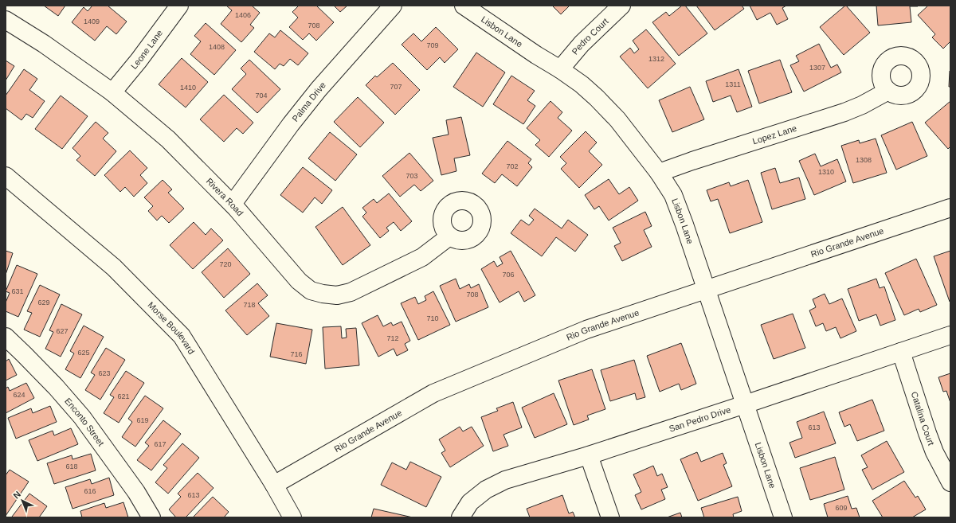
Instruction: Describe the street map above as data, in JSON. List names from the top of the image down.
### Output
{
  "streets": {
    "street": [
      "Lisbon Lane",
      "Pedro Court",
      "Leone Lane",
      "Palma Drive",
      "Lopez Lane",
      "Rivera Road",
      "Rio Grande Avenue",
      "Morse Boulevard",
      "Catalina Court",
      "San Pedro Drive",
      "Enconto Street"
    ]
  },
  "crossings": [
    ["Lisbon Lane", "Pedro Court"],
    ["Lisbon Lane", "Lopez Lane"],
    ["Lisbon Lane", "Rio Grande Avenue"],
    ["Lisbon Lane", "San Pedro Drive"],
    ["Leone Lane", "Rivera Road"],
    ["Palma Drive", "Rivera Road"],
    ["Rio Grande Avenue", "Morse Boulevard"],
    ["Catalina Court", "San Pedro Drive"]
  ],
  "house_numbers": [
    "1406",
    "1409",
    "708",
    "709",
    "1408",
    "1312",
    "1307",
    "1311",
    "707",
    "1410",
    "704",
    "1308",
    "702",
    "1310",
    "703",
    "720",
    "706",
    "631",
    "708",
    "629",
    "718",
    "710",
    "627",
    "712",
    "625",
    "716",
    "623",
    "624",
    "621",
    "619",
    "613",
    "617",
    "618",
    "616",
    "613",
    "609"
  ],
  "north": "top left"
}
